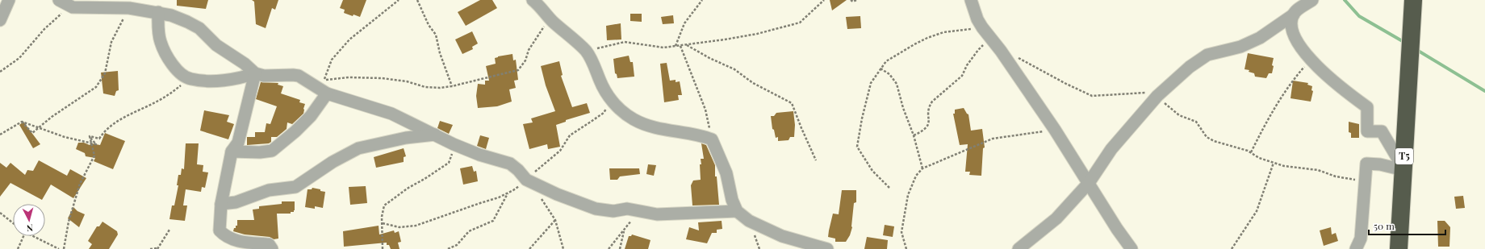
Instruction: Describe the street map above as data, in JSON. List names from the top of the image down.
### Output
{
  "streets": {
    "highway": ["T5"]
  },
  "scale_bar": "50 m",
  "north": "bottom"
}
